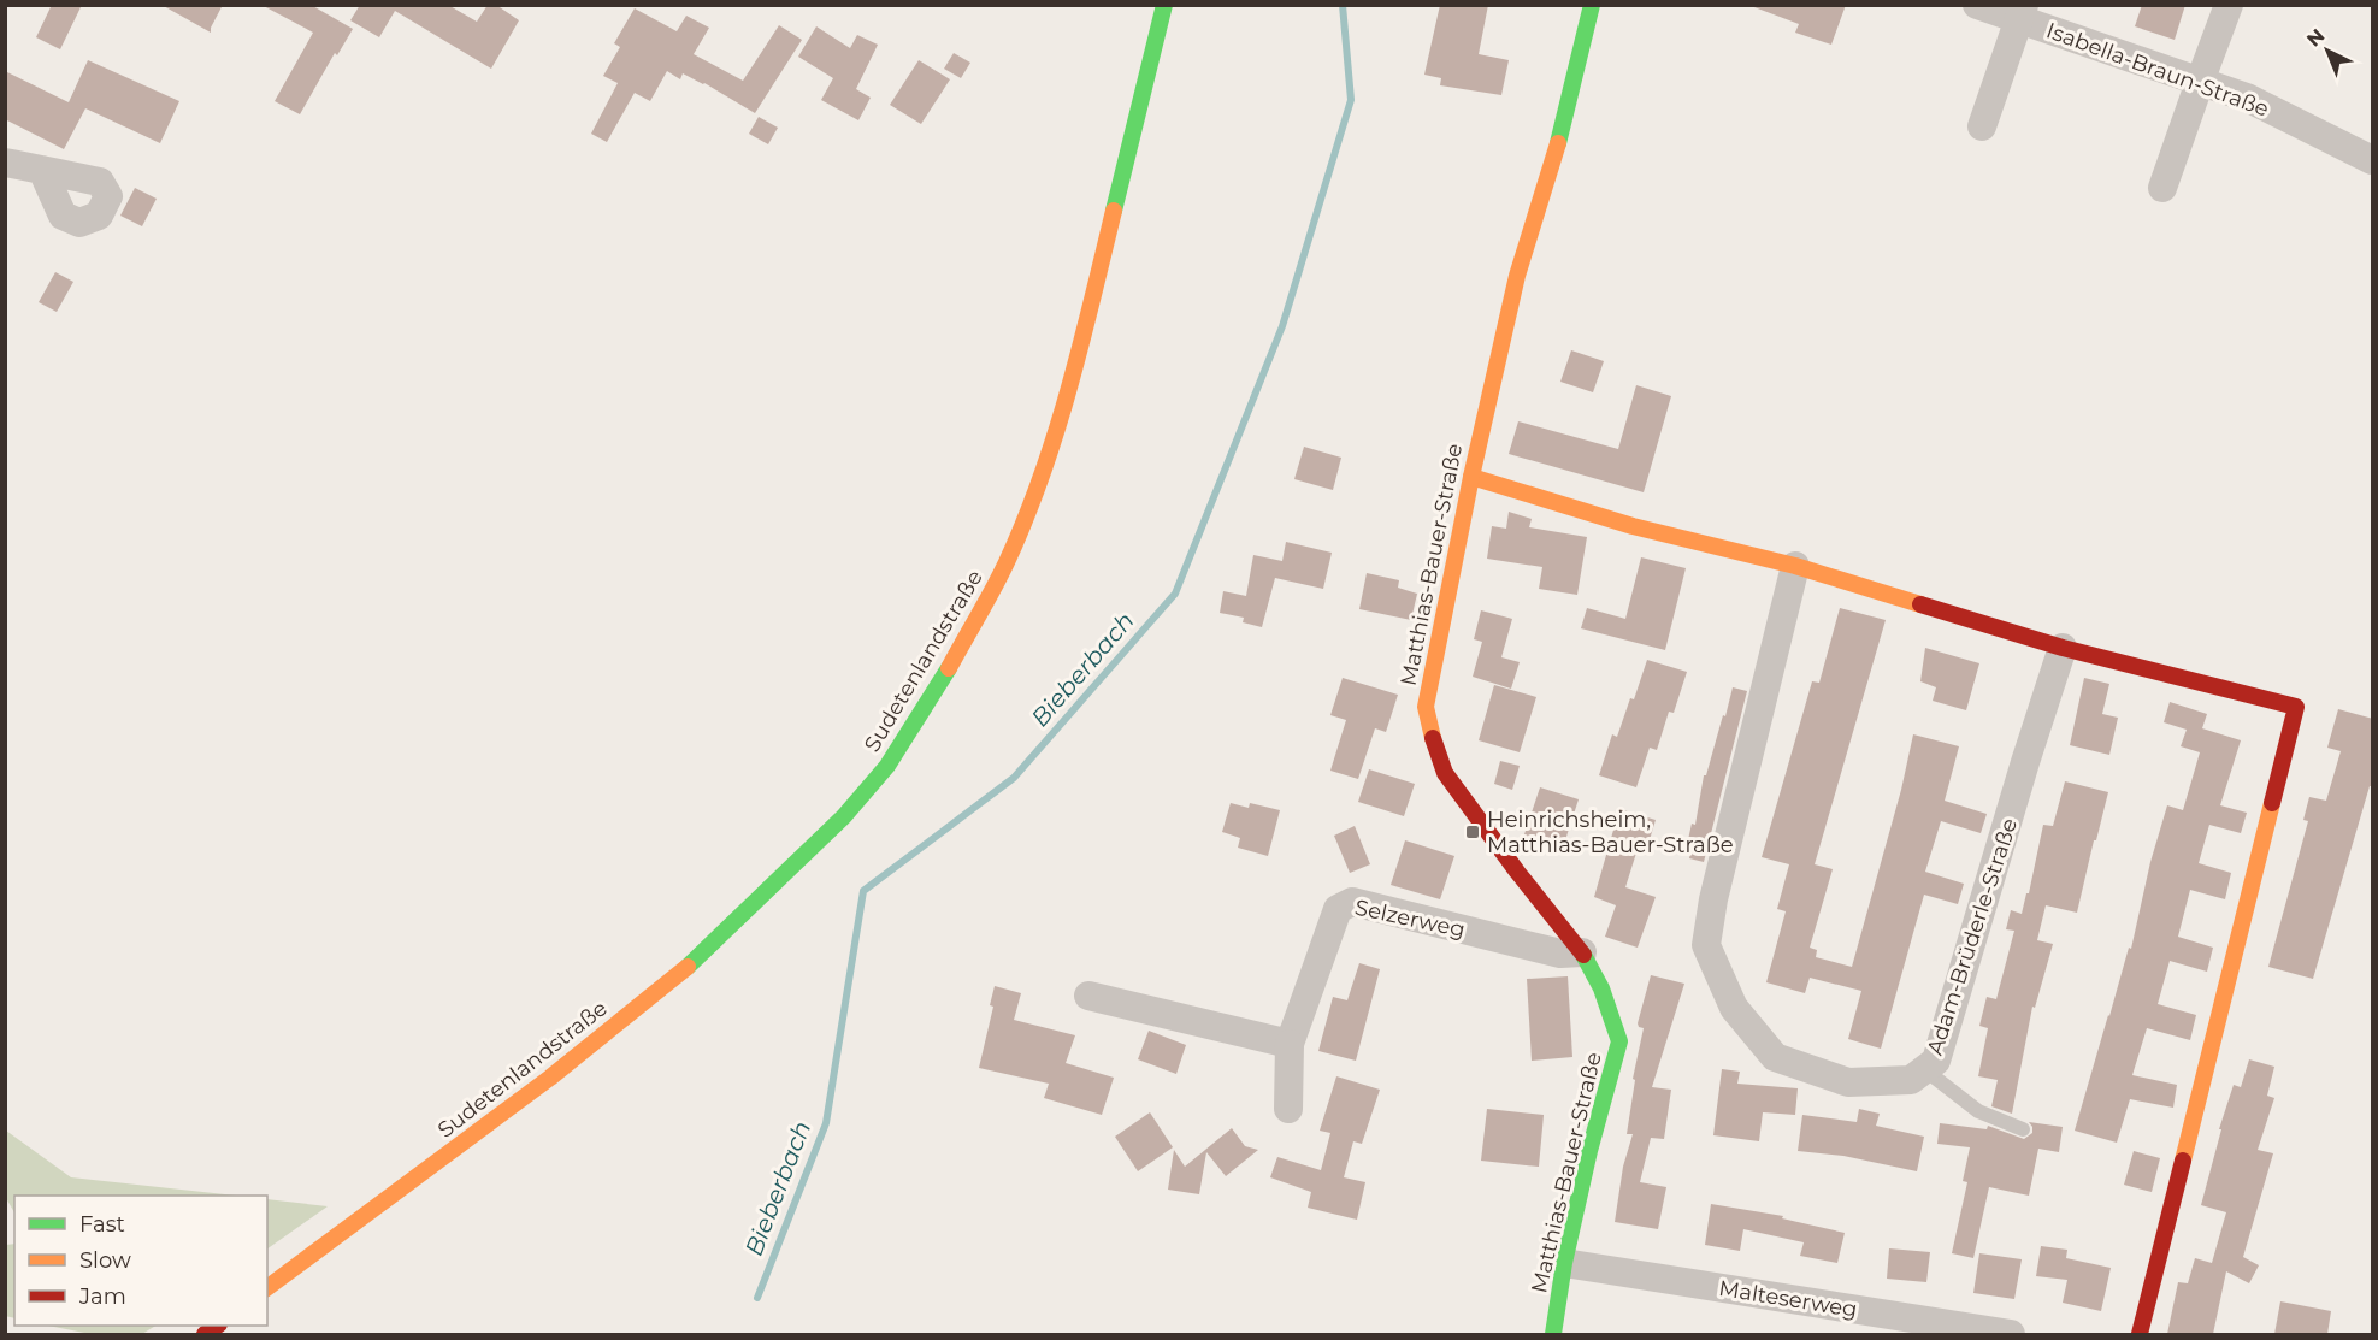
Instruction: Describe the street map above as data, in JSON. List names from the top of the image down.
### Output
{
  "streets": {
    "street": [
      "Isabella-Braun-Straße",
      "Matthias-Bauer-Straße",
      "Sudetenlandstraße",
      "Selzerweg",
      "Adam-Brüderle-Straße",
      "Malteserweg"
    ]
  },
  "crossings": [
    ["Matthias-Bauer-Straße", "Selzerweg"],
    ["Matthias-Bauer-Straße", "Malteserweg"]
  ],
  "water": ["Bieberbach"],
  "places": {
    "transit": ["Heinrichsheim, Matthias-Bauer-Straße"]
  },
  "legend": ["Fast", "Slow", "Jam"],
  "north": "top left"
}
